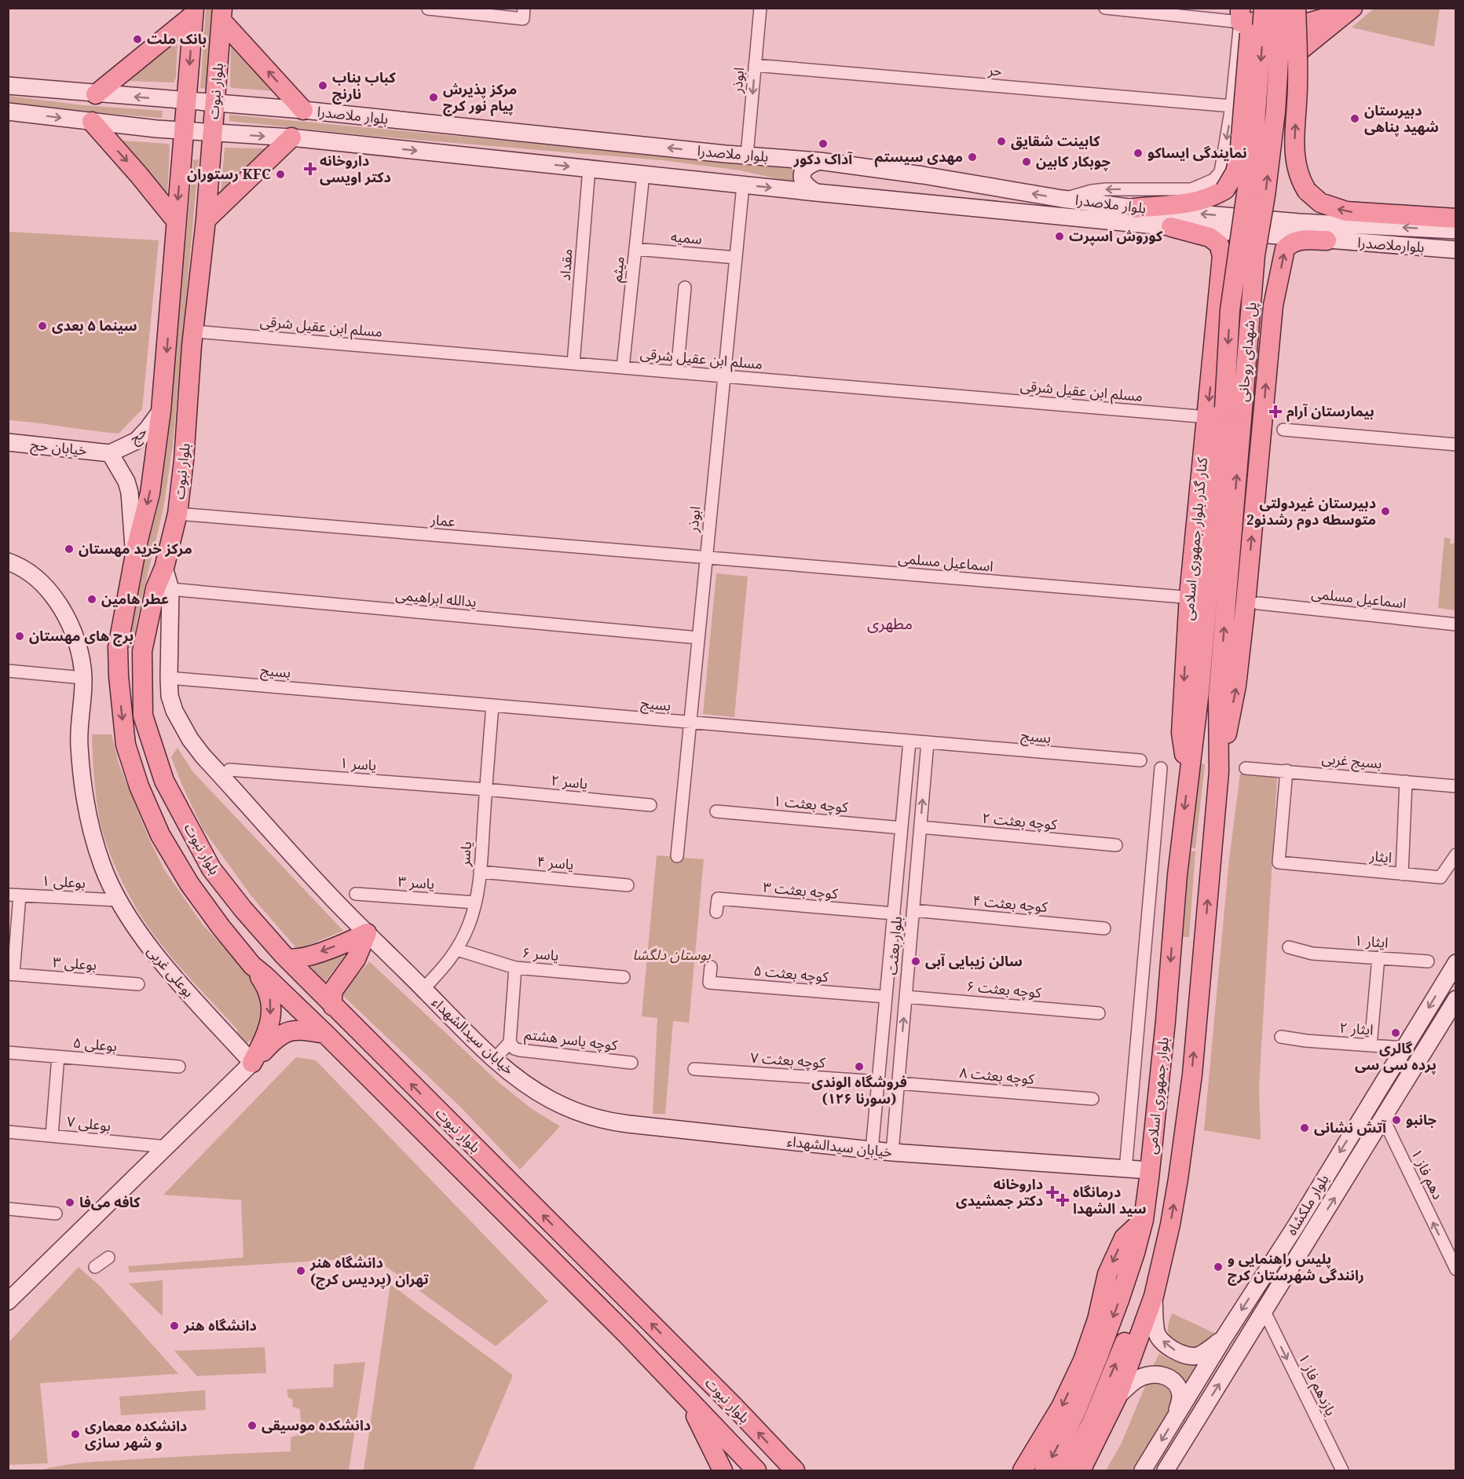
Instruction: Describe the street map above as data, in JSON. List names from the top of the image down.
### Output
{
  "streets": {
    "main road": [
      "بلوار نبوت",
      "بلوار ملاصدرا",
      "بلوارملاصدرا",
      "پل شهدای روحانی",
      "حج",
      "خیابان حج",
      "کنار گذر بلوار جمهوری اسلامی",
      "بوعلی غربی",
      "خیابان سیدالشهداء",
      "بلوار جمهوری اسلامی",
      "بلوار ملکشاه"
    ],
    "street": [
      "حر",
      "ابوذر",
      "سمیه",
      "مقداد",
      "میثم",
      "مسلم ابن عقیل شرقی",
      "عمار",
      "اسماعیل مسلمی",
      "یدالله ابراهیمی",
      "بسیج",
      "بسیج غربی",
      "یاسر ۱",
      "یاسر ۲",
      "کوچه بعثت ۱",
      "کوچه بعثت ۲",
      "یاسر",
      "ایثار",
      "یاسر ۴",
      "بوعلی ۱",
      "یاسر ۳",
      "کوچه بعثت ۳",
      "کوچه بعثت ۴",
      "ایثار ۱",
      "بلوار بعثت",
      "یاسر ۶",
      "بوعلی ۳",
      "کوچه بعثت ۵",
      "کوچه بعثت ۶",
      "ایثار ۲",
      "کوچه یاسر هشتم",
      "بوعلی ۵",
      "کوچه بعثت ۷",
      "کوچه بعثت ۸",
      "بوعلی ۷",
      "دهم فاز ۱",
      "یازدهم فاز ۱"
    ]
  },
  "crossings": [
    ["حر", "ابوذر"],
    ["ابوذر", "بلوار ملاصدرا"],
    ["ابوذر", "سمیه"],
    ["ابوذر", "مسلم ابن عقیل شرقی"],
    ["ابوذر", "عمار"],
    ["ابوذر", "اسماعیل مسلمی"],
    ["ابوذر", "یدالله ابراهیمی"],
    ["ابوذر", "بسیج"],
    ["بلوار نبوت", "بلوار ملاصدرا"],
    ["بلوار نبوت", "مسلم ابن عقیل شرقی"],
    ["بلوار نبوت", "حج"],
    ["بلوار نبوت", "عمار"],
    ["بلوار نبوت", "خیابان سیدالشهداء"],
    ["بلوار ملاصدرا", "بلوارملاصدرا"],
    ["بلوار ملاصدرا", "مقداد"],
    ["بلوار ملاصدرا", "میثم"],
    ["بلوار ملاصدرا", "کنار گذر بلوار جمهوری اسلامی"],
    ["سمیه", "میثم"],
    ["مقداد", "مسلم ابن عقیل شرقی"],
    ["میثم", "مسلم ابن عقیل شرقی"],
    ["مسلم ابن عقیل شرقی", "کنار گذر بلوار جمهوری اسلامی"],
    ["پل شهدای روحانی", "بلوار جمهوری اسلامی"],
    ["حج", "خیابان حج"],
    ["عمار", "اسماعیل مسلمی"],
    ["کنار گذر بلوار جمهوری اسلامی", "بلوار جمهوری اسلامی"],
    ["یدالله ابراهیمی", "خیابان سیدالشهداء"],
    ["بسیج", "یاسر"],
    ["بسیج", "بلوار بعثت"],
    ["بسیج", "خیابان سیدالشهداء"],
    ["بسیج غربی", "ایثار"],
    ["یاسر ۱", "یاسر ۲"],
    ["یاسر ۱", "یاسر"],
    ["یاسر ۲", "یاسر"],
    ["کوچه بعثت ۱", "بلوار بعثت"],
    ["کوچه بعثت ۲", "بلوار بعثت"],
    ["یاسر", "یاسر ۴"],
    ["یاسر", "یاسر ۳"],
    ["یاسر", "یاسر ۶"],
    ["یاسر", "خیابان سیدالشهداء"],
    ["بوعلی ۱", "بوعلی غربی"],
    ["کوچه بعثت ۳", "بلوار بعثت"],
    ["کوچه بعثت ۴", "بلوار بعثت"],
    ["بلوار بعثت", "کوچه بعثت ۵"],
    ["بلوار بعثت", "کوچه بعثت ۶"],
    ["بلوار بعثت", "خیابان سیدالشهداء"],
    ["بلوار بعثت", "کوچه بعثت ۷"],
    ["بلوار بعثت", "کوچه بعثت ۸"],
    ["ایثار ۲", "بلوار ملکشاه"],
    ["خیابان سیدالشهداء", "بلوار جمهوری اسلامی"],
    ["دهم فاز ۱", "بلوار ملکشاه"],
    ["بلوار ملکشاه", "یازدهم فاز ۱"]
  ],
  "one_way": ["دهم فاز ۱", "یازدهم فاز ۱"],
  "districts": ["مطهری"],
  "parks": ["بوستان دلگشا"],
  "places": {
    "other": [
      "بانک ملت",
      "کباب بناب نارنج",
      "مرکز پذیرش پیام نور کرج",
      "دبیرستان شهید پناهی",
      "کابینت شقایق",
      "آداک دکور",
      "نمایندگی ایساکو",
      "مهدی سیستم",
      "چوبکار کابین",
      "رستوران KFC",
      "کوروش اسپرت",
      "سینما ۵ بعدی",
      "دبیرستان غیردولتی متوسطه دوم رشدنو2",
      "مرکز خرید مهستان",
      "عطر هامین",
      "برج های مهستان",
      "سالن زیبایی آبی",
      "گالری پرده سی سی",
      "فروشگاه الوندی (سورنا ۱۲۶)",
      "جانبو",
      "آتش نشانی",
      "کافه می‌فا",
      "پلیس راهنمایی و رانندگی شهرستان کرج",
      "دانشگاه هنر تهران (پردیس کرج)",
      "دانشگاه هنر",
      "دانشکده موسیقی",
      "دانشکده معماری و شهر سازی"
    ],
    "health": [
      "داروخانه دکتر اویسی",
      "بیمارستان آرام",
      "داروخانه دکتر جمشیدی",
      "درمانگاه سید الشهدا"
    ]
  }
}
